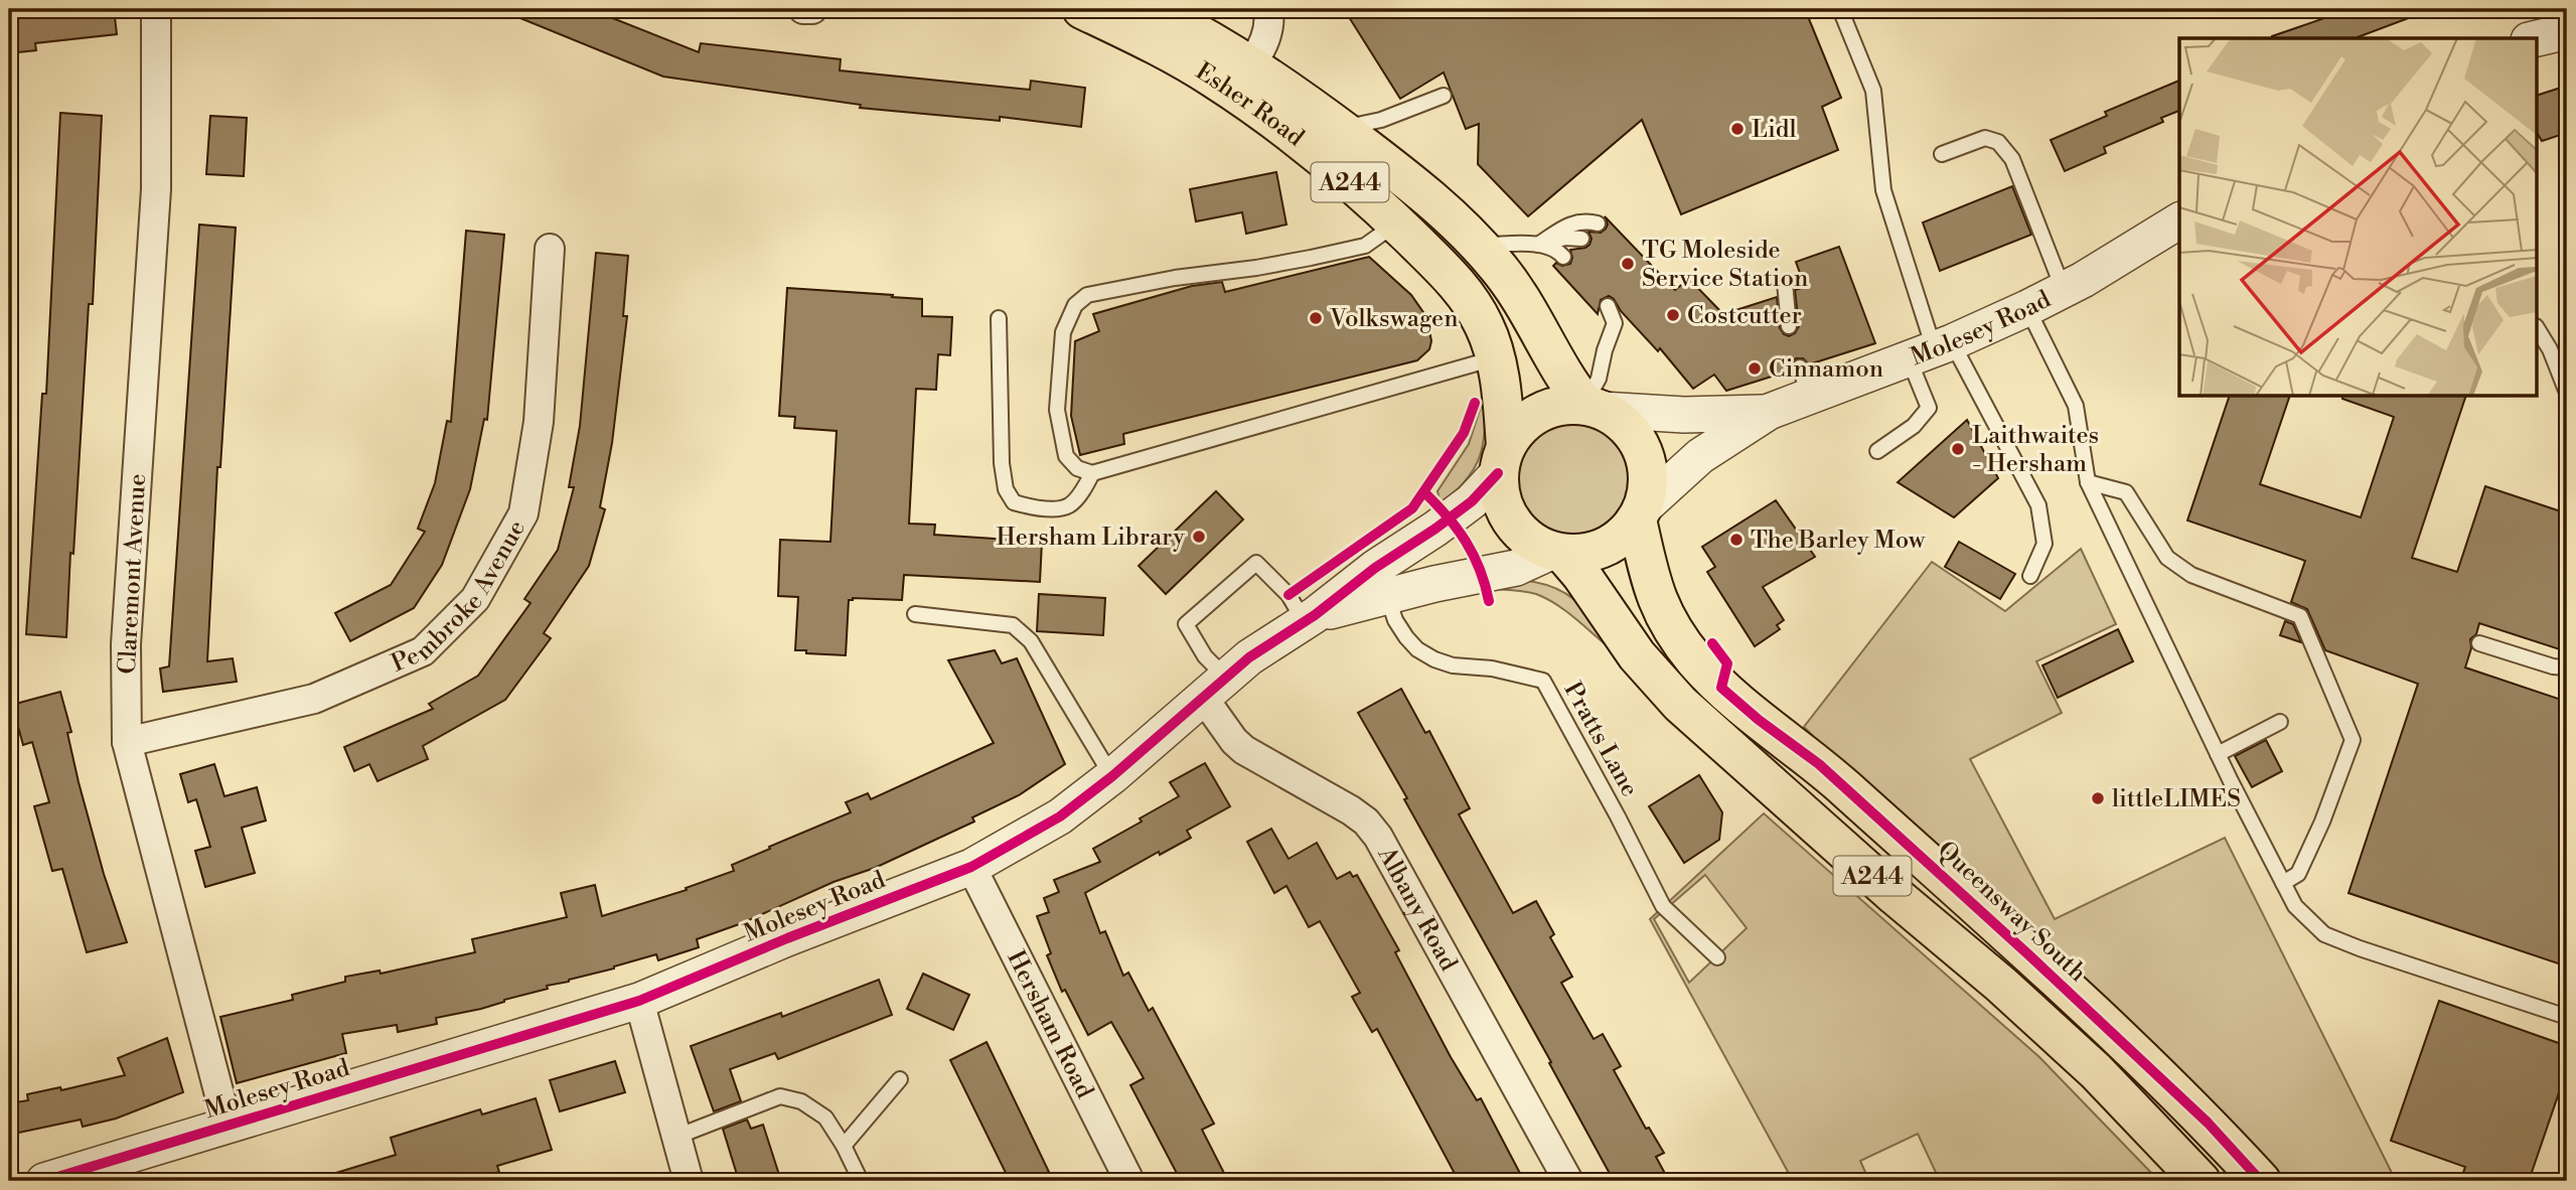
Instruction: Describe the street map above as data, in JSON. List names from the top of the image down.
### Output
{
  "streets": {
    "main road": ["Esher Road", "A244", "Queensway South"],
    "street": [
      "Molesey Road",
      "Claremont Avenue",
      "Pembroke Avenue",
      "Albany Road",
      "Hersham Road"
    ],
    "lane": ["Pratts Lane"]
  },
  "crossings": [
    ["Esher Road", "A244"],
    ["Esher Road", "Molesey Road"],
    ["Esher Road", "Queensway South"],
    ["A244", "Molesey Road"],
    ["A244", "Queensway South"],
    ["Molesey Road", "Claremont Avenue"],
    ["Molesey Road", "Pratts Lane"],
    ["Molesey Road", "Albany Road"],
    ["Molesey Road", "Queensway South"],
    ["Molesey Road", "Hersham Road"],
    ["Claremont Avenue", "Pembroke Avenue"]
  ],
  "places": [
    "Lidl",
    "TG Moleside Service Station",
    "Costcutter",
    "Volkswagen",
    "Cinnamon",
    "Laithwaites - Hersham",
    "Hersham Library",
    "The Barley Mow",
    "littleLIMES"
  ]
}
